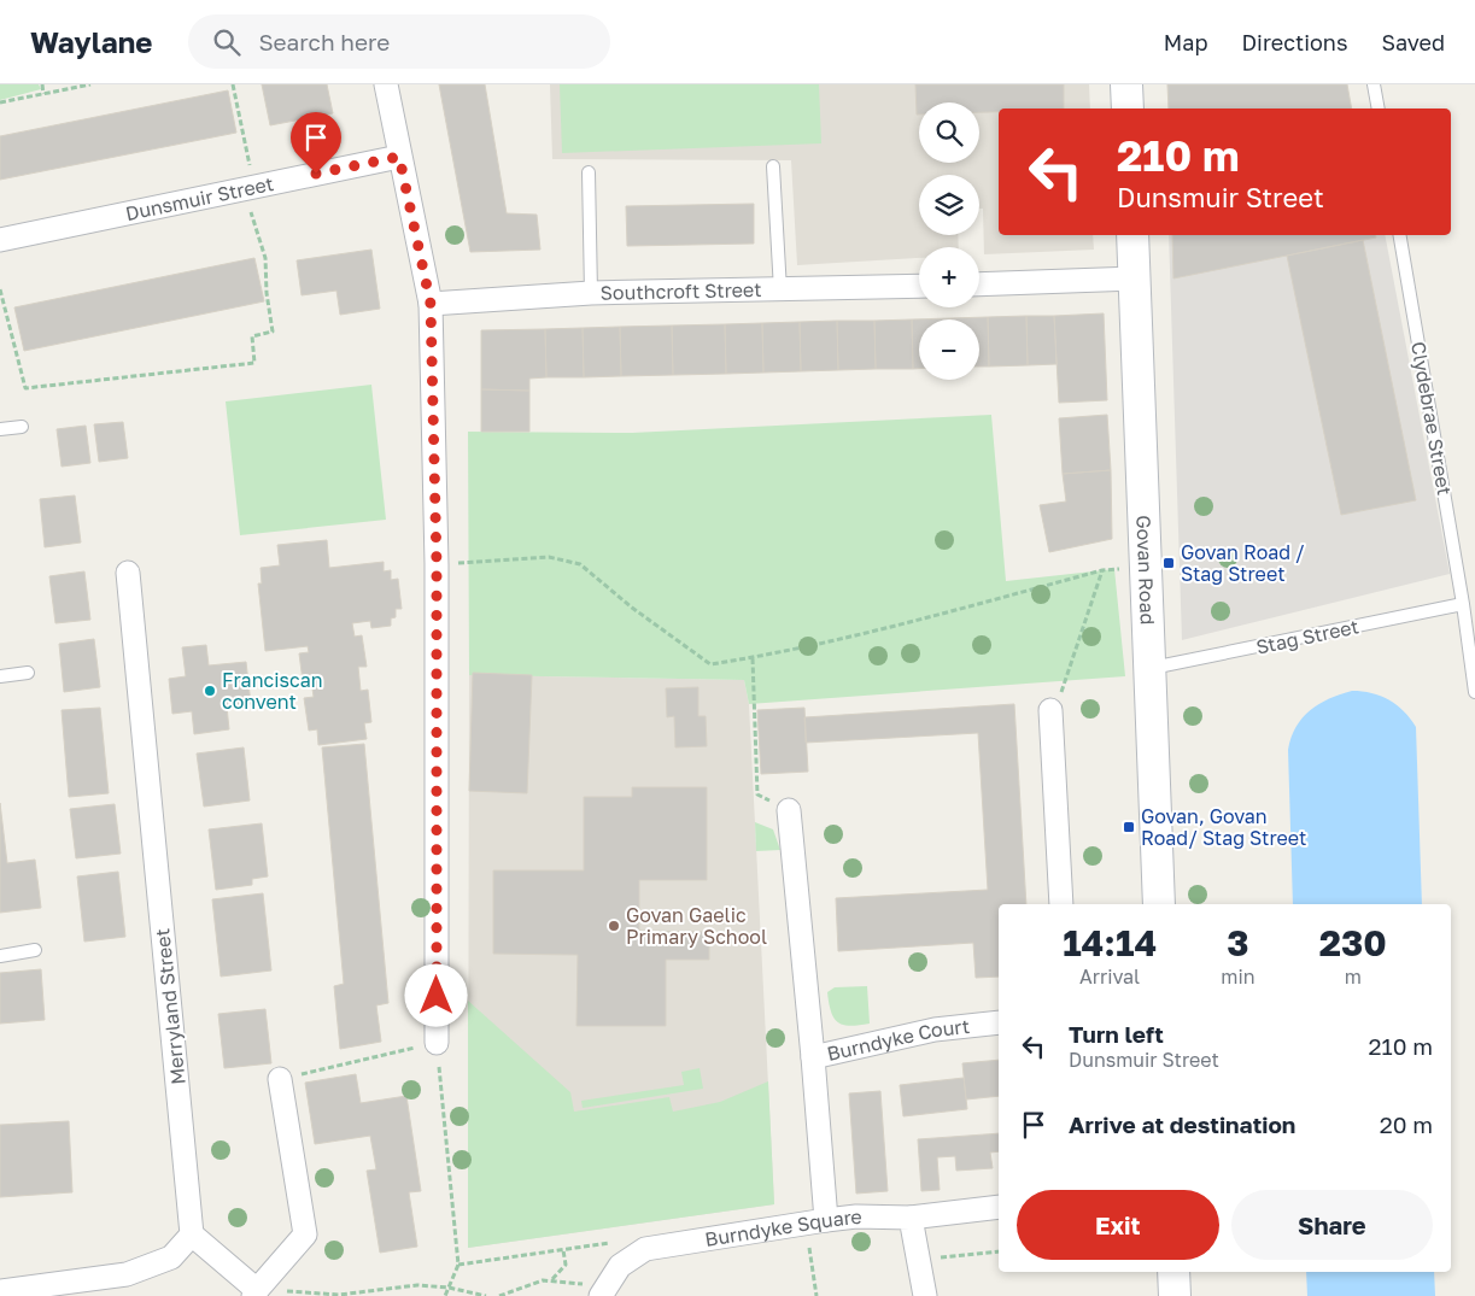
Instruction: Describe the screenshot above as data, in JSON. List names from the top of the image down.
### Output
{
  "streets": {
    "street": [
      "Dunsmuir Street",
      "Southcroft Street",
      "Govan Road",
      "Merryland Street",
      "Burndyke Court",
      "Burndyke Square"
    ],
    "lane": ["Clydebrae Street", "Stag Street"]
  },
  "crossings": [
    ["Clydebrae Street", "Stag Street"],
    ["Govan Road", "Stag Street"],
    ["Burndyke Court", "Burndyke Square"]
  ],
  "places": {
    "transit": ["Govan Road / Stag Street", "Govan, Govan Road/ Stag Street"],
    "other": ["Franciscan convent", "Govan Gaelic Primary School"]
  },
  "page": {
    "header": "Waylane",
    "search": "Search here",
    "nav": ["Map", "Directions", "Saved"],
    "map_buttons": ["+", "−"],
    "turn": ["210 m", "Dunsmuir Street"],
    "eta": [
      "14:14",
      "Arrival",
      "3",
      "min",
      "230",
      "m"
    ],
    "list": [
      {
        "name": "Turn left",
        "note": "Dunsmuir Street",
        "value": "210 m"
      },
      {
        "name": "Arrive at destination",
        "value": "20 m"
      }
    ],
    "buttons": ["Exit", "Share"]
  }
}
